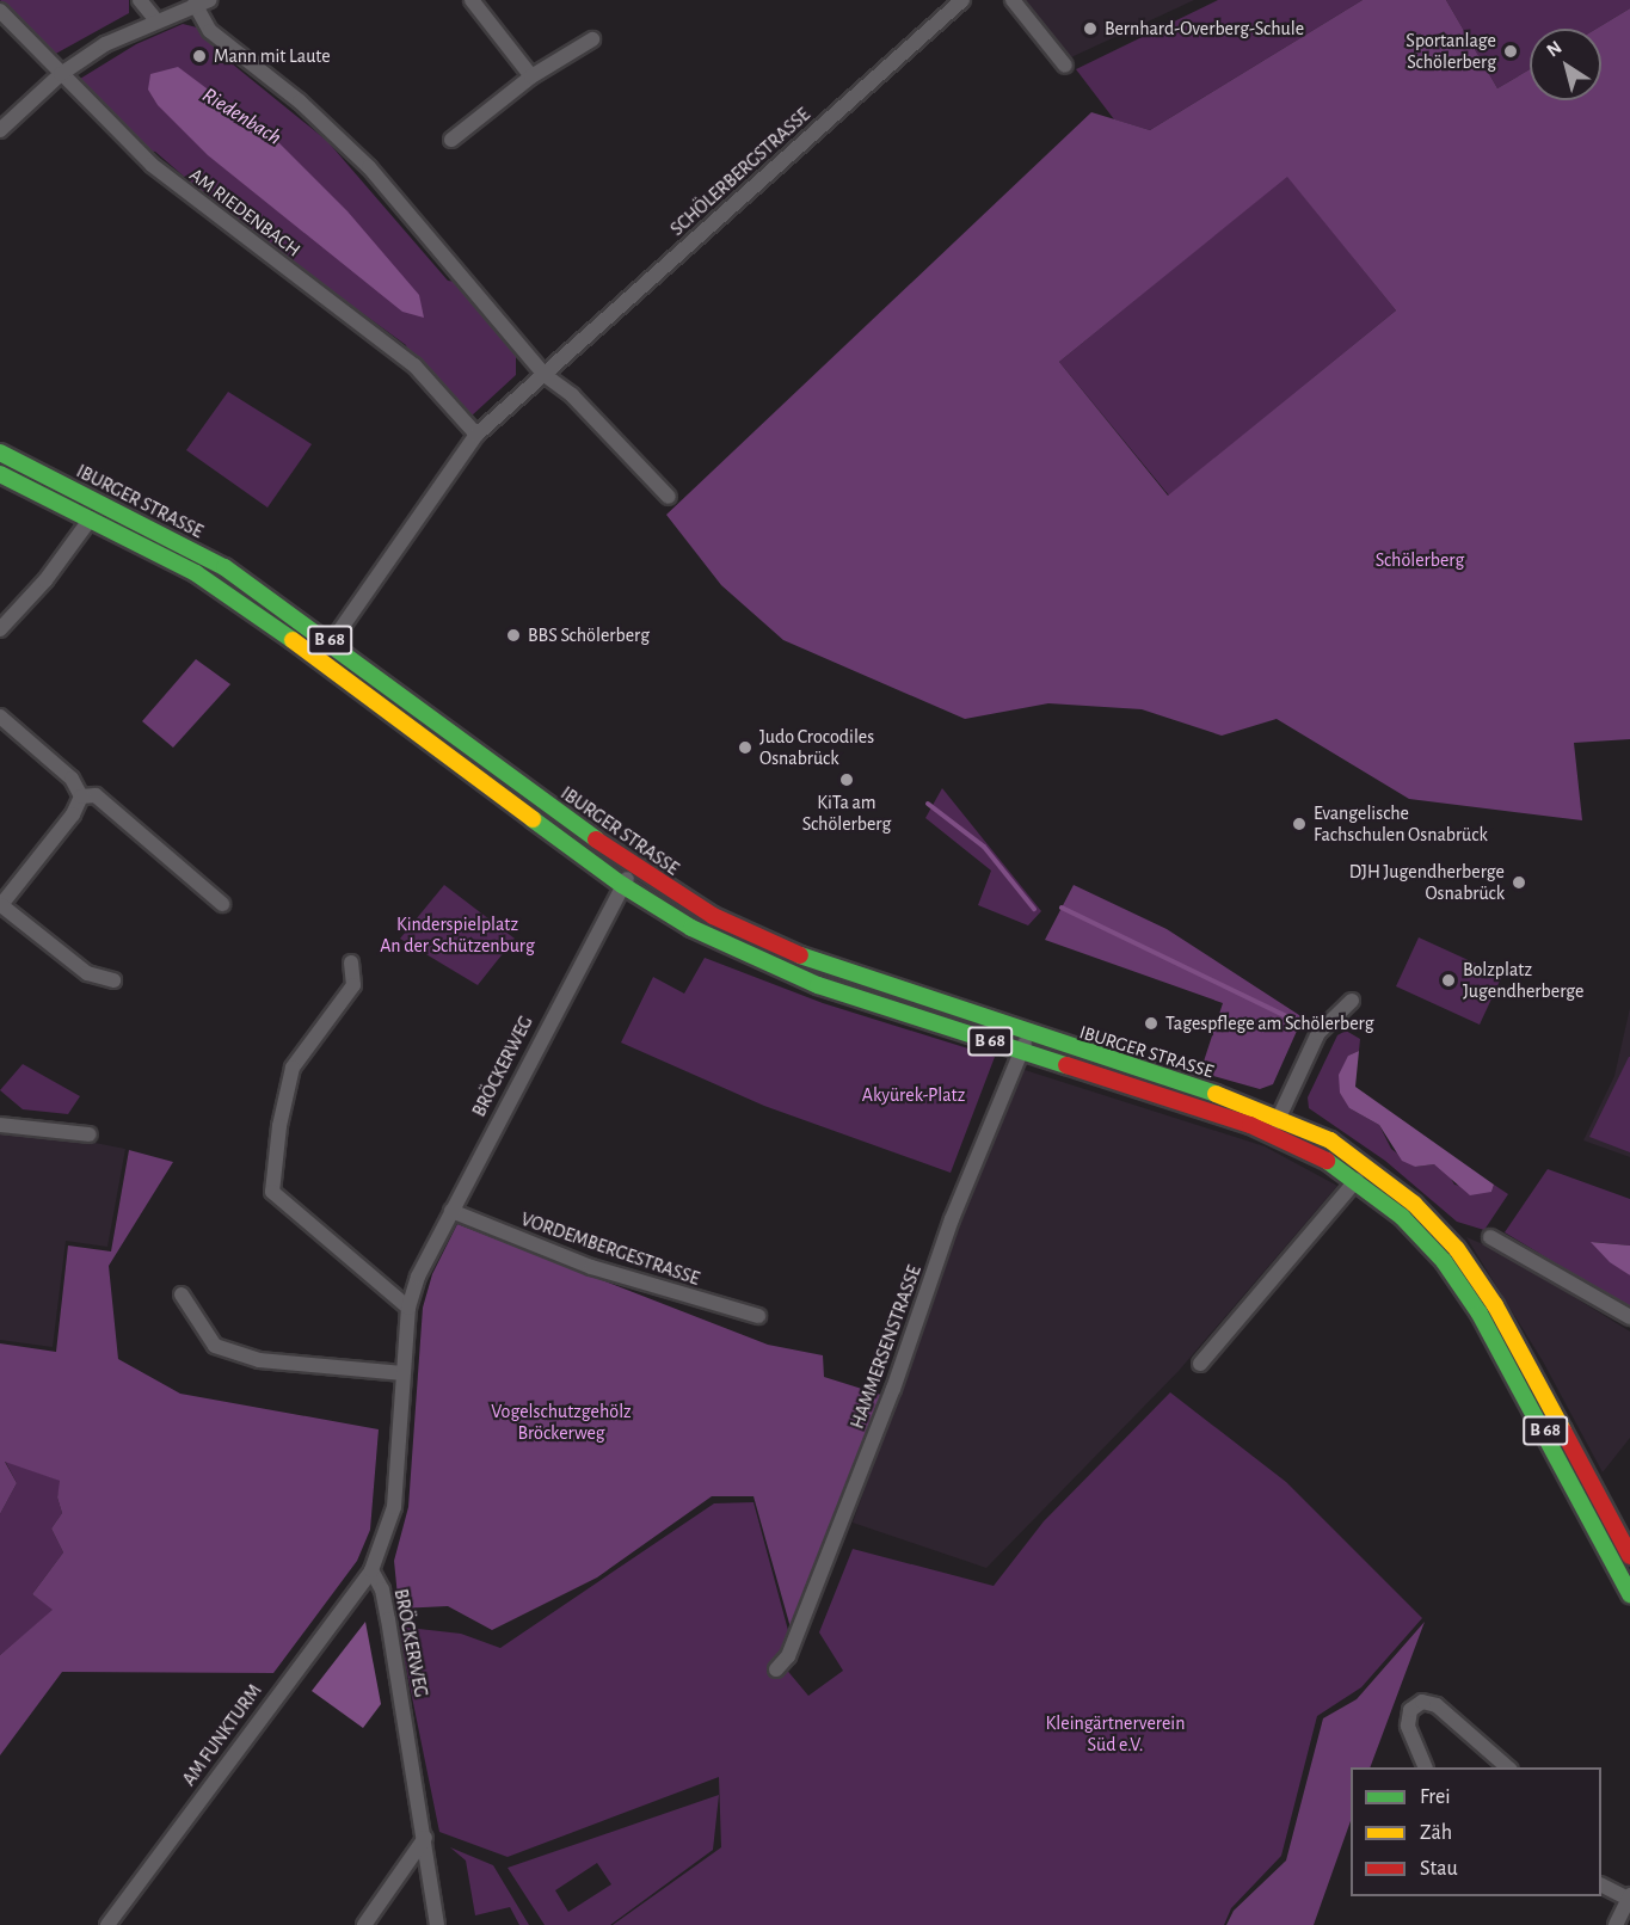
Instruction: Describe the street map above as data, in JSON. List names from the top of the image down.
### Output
{
  "streets": {
    "main road": ["IBURGER STRASSE", "B 68"],
    "street": [
      "SCHÖLERBERGSTRASSE",
      "AM RIEDENBACH",
      "BRÖCKERWEG",
      "VORDEMBERGESTRASSE",
      "HAMMERSENSTRASSE",
      "AM FUNKTURM"
    ]
  },
  "crossings": [
    ["SCHÖLERBERGSTRASSE", "AM RIEDENBACH"],
    ["SCHÖLERBERGSTRASSE", "IBURGER STRASSE"],
    ["IBURGER STRASSE", "BRÖCKERWEG"],
    ["IBURGER STRASSE", "HAMMERSENSTRASSE"],
    ["BRÖCKERWEG", "VORDEMBERGESTRASSE"],
    ["BRÖCKERWEG", "AM FUNKTURM"]
  ],
  "water": ["Riedenbach"],
  "parks": [
    "Schölerberg",
    "Kinderspielplatz An der Schützenburg",
    "Akyürek-Platz",
    "Vogelschutzgehölz Bröckerweg",
    "Kleingärtnerverein Süd e.V."
  ],
  "places": [
    "Bernhard-Overberg-Schule",
    "Sportanlage Schölerberg",
    "Mann mit Laute",
    "BBS Schölerberg",
    "Judo Crocodiles Osnabrück",
    "KiTa am Schölerberg",
    "Evangelische Fachschulen Osnabrück",
    "DJH Jugendherberge Osnabrück",
    "Bolzplatz Jugendherberge",
    "Tagespflege am Schölerberg"
  ],
  "legend": ["Frei", "Zäh", "Stau"],
  "north": "top left"
}
